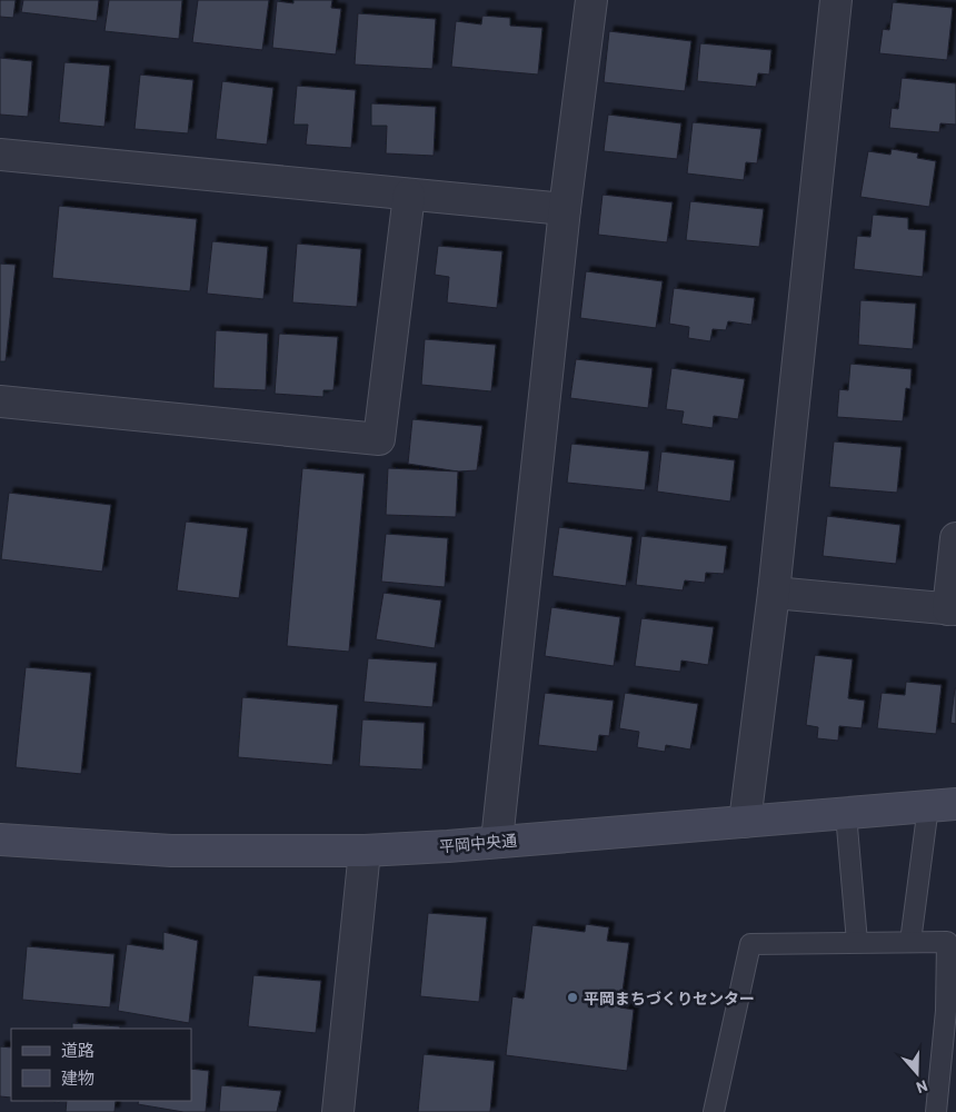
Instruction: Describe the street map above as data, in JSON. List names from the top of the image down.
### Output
{
  "streets": {
    "street": ["平岡中央通"]
  },
  "places": ["平岡まちづくりセンター"],
  "legend": ["道路", "建物"],
  "north": "bottom"
}
